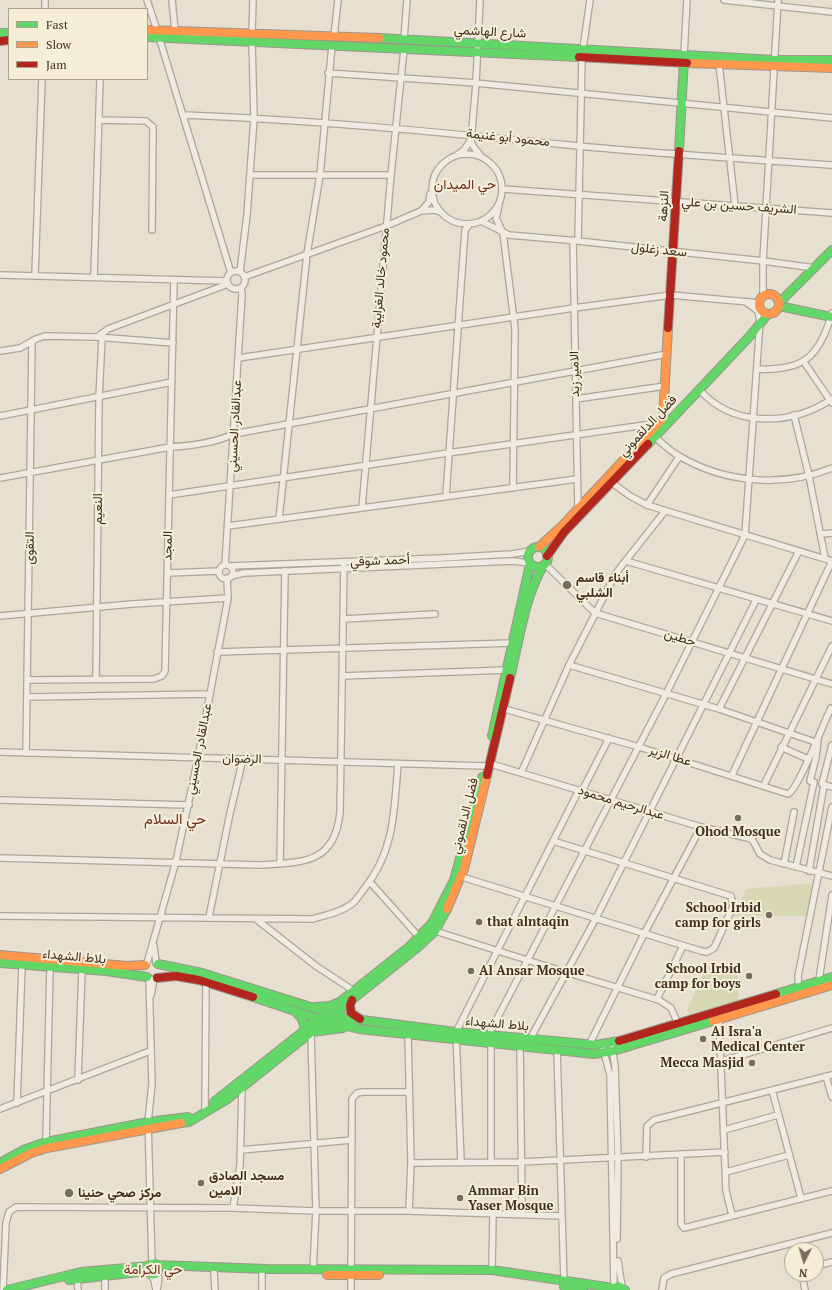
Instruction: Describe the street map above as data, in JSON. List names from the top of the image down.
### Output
{
  "streets": {
    "main road": [
      "شارع الهاشمي",
      "النزهة",
      "فضل الدلقموني",
      "بلاط الشهداء"
    ],
    "street": [
      "محمود أبو غنيمة",
      "الشريف حسين بن علي",
      "سعد زغلول",
      "محمود خالد الغرايبة",
      "الامير زيد",
      "عبدالقادر الحسيني",
      "النعيم",
      "المجد",
      "التقوى",
      "أحمد شوقي",
      "حطين",
      "عطا الزير",
      "الرضوان",
      "عبدالرحيم محمود"
    ]
  },
  "crossings": [
    ["شارع الهاشمي", "النزهة"],
    ["شارع الهاشمي", "محمود خالد الغرايبة"],
    ["شارع الهاشمي", "الامير زيد"],
    ["محمود أبو غنيمة", "النزهة"],
    ["محمود أبو غنيمة", "محمود خالد الغرايبة"],
    ["محمود أبو غنيمة", "الامير زيد"],
    ["النزهة", "الشريف حسين بن علي"],
    ["النزهة", "سعد زغلول"],
    ["الشريف حسين بن علي", "سعد زغلول"],
    ["الشريف حسين بن علي", "الامير زيد"],
    ["سعد زغلول", "الامير زيد"],
    ["عبدالقادر الحسيني", "أحمد شوقي"],
    ["عبدالقادر الحسيني", "الرضوان"],
    ["عبدالقادر الحسيني", "بلاط الشهداء"],
    ["فضل الدلقموني", "أحمد شوقي"],
    ["فضل الدلقموني", "حطين"],
    ["فضل الدلقموني", "عطا الزير"],
    ["فضل الدلقموني", "الرضوان"],
    ["فضل الدلقموني", "عبدالرحيم محمود"],
    ["فضل الدلقموني", "بلاط الشهداء"],
    ["النعيم", "المجد"],
    ["المجد", "التقوى"],
    ["التقوى", "الرضوان"],
    ["أحمد شوقي", "حطين"],
    ["الرضوان", "عبدالرحيم محمود"]
  ],
  "districts": ["حي الميدان", "حي السلام", "حي الكرامة"],
  "places": [
    "أبناء قاسم الشلبي",
    "Ohod Mosque",
    "School Irbid camp for girls",
    "that alntaqin",
    "Al Ansar Mosque",
    "School Irbid camp for boys",
    "Al Isra'a Medical Center",
    "Mecca Masjid",
    "مسجد الصادق الامين",
    "مركز صحي حنينا",
    "Ammar Bin Yaser Mosque"
  ],
  "legend": ["Fast", "Slow", "Jam"],
  "north": "bottom"
}
